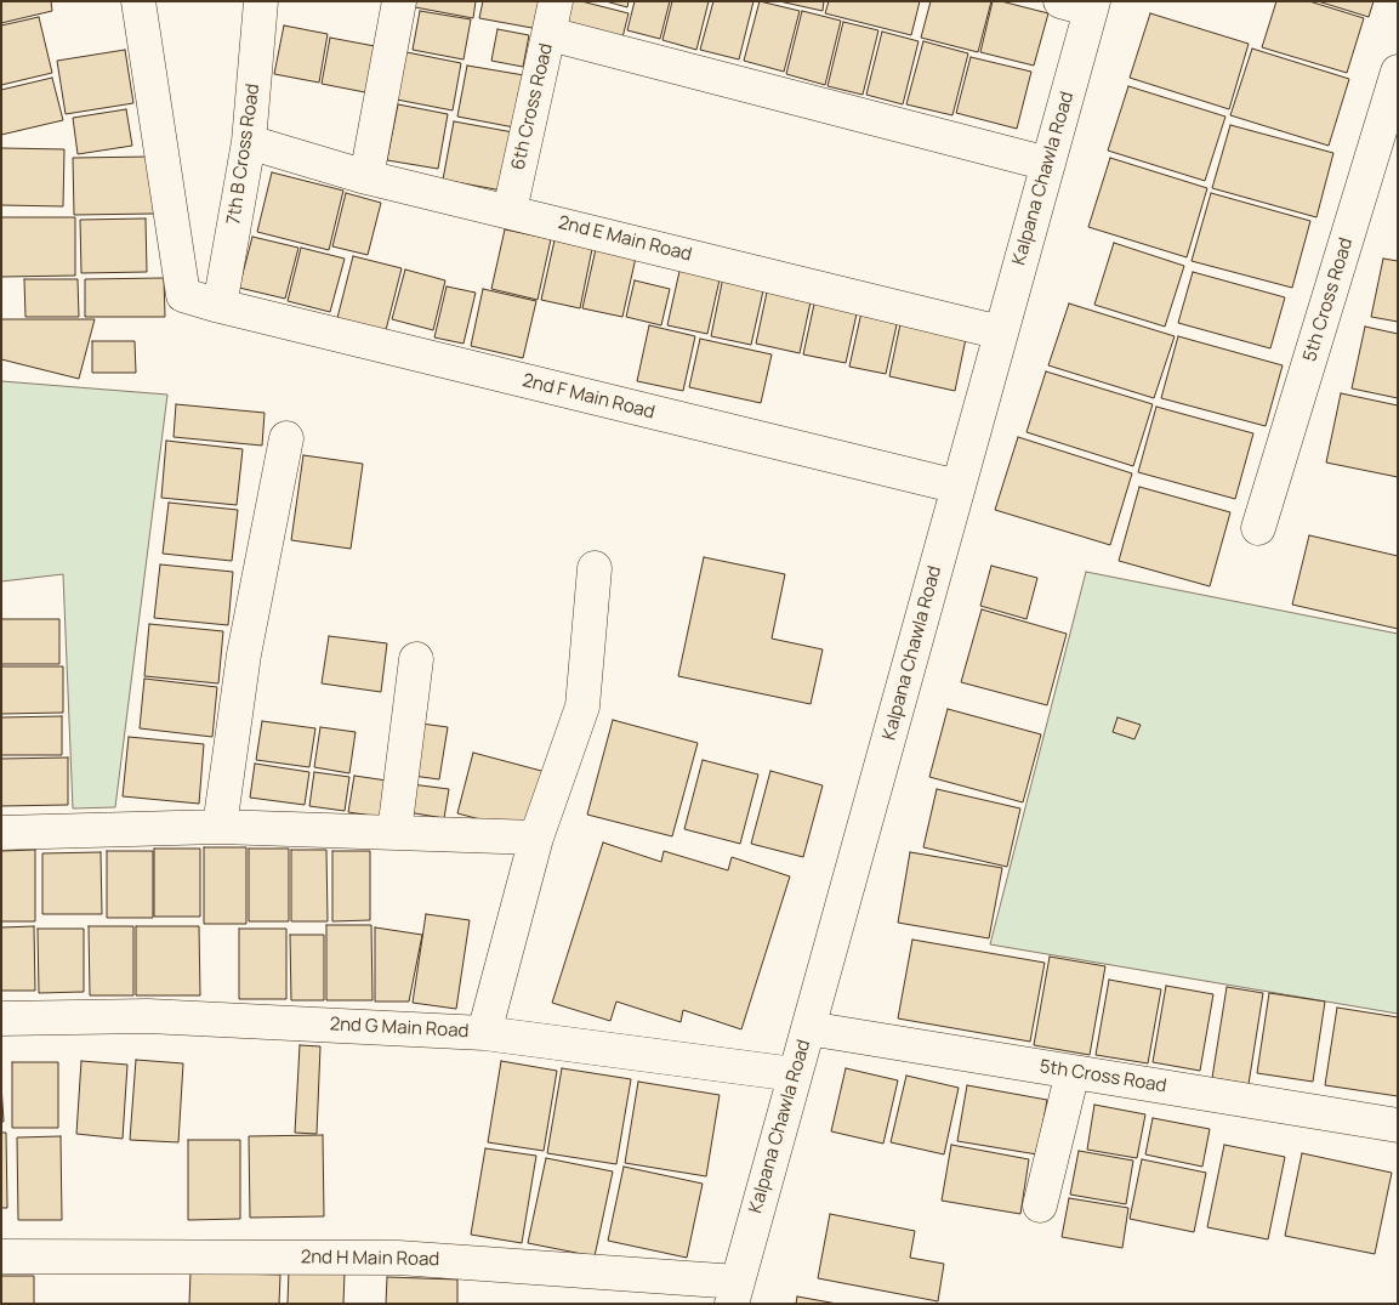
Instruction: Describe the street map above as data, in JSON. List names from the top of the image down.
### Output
{
  "streets": {
    "street": [
      "6th Cross Road",
      "7th B Cross Road",
      "Kalpana Chawla Road",
      "2nd E Main Road",
      "5th Cross Road",
      "2nd F Main Road",
      "2nd G Main Road",
      "2nd H Main Road"
    ]
  },
  "crossings": [
    ["6th Cross Road", "2nd E Main Road"],
    ["7th B Cross Road", "2nd E Main Road"],
    ["7th B Cross Road", "2nd F Main Road"],
    ["Kalpana Chawla Road", "2nd E Main Road"],
    ["Kalpana Chawla Road", "5th Cross Road"],
    ["Kalpana Chawla Road", "2nd F Main Road"],
    ["Kalpana Chawla Road", "2nd G Main Road"],
    ["Kalpana Chawla Road", "2nd H Main Road"]
  ]
}
